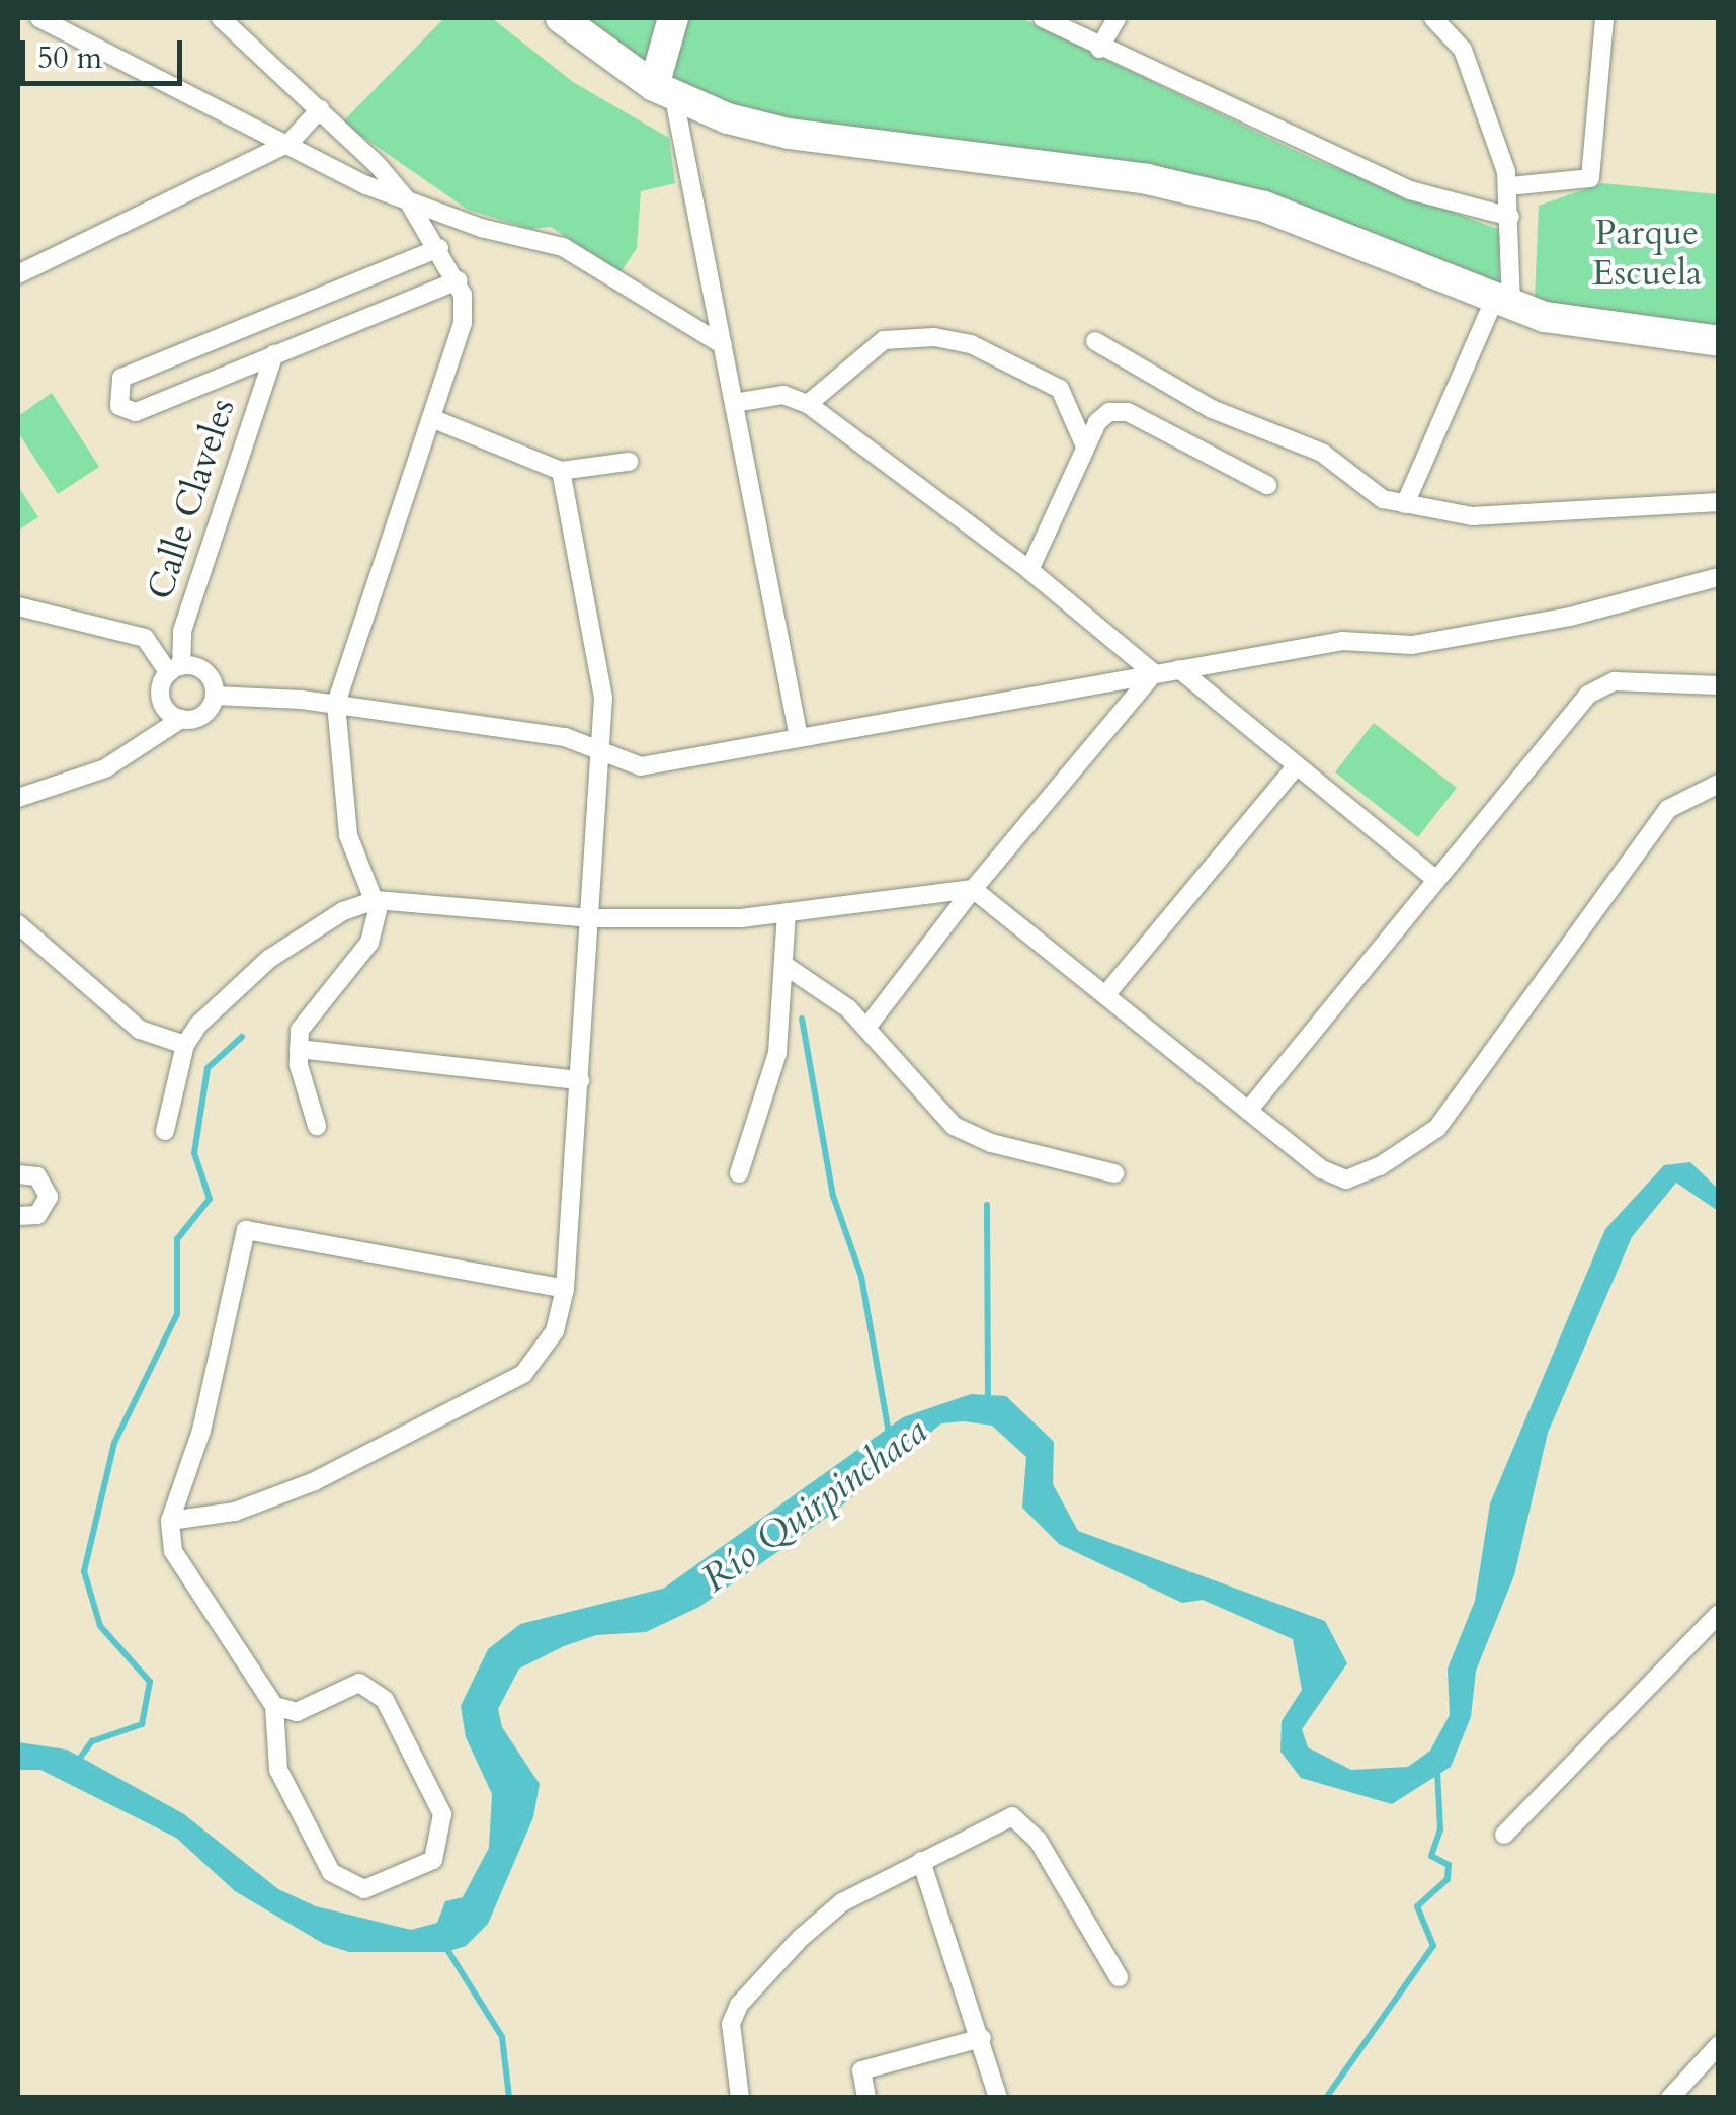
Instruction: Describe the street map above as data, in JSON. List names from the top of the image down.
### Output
{
  "streets": {
    "street": ["Calle Claveles"]
  },
  "water": ["Río Quirpinchaca"],
  "parks": ["Parque Escuela"],
  "scale_bar": "50 m"
}
